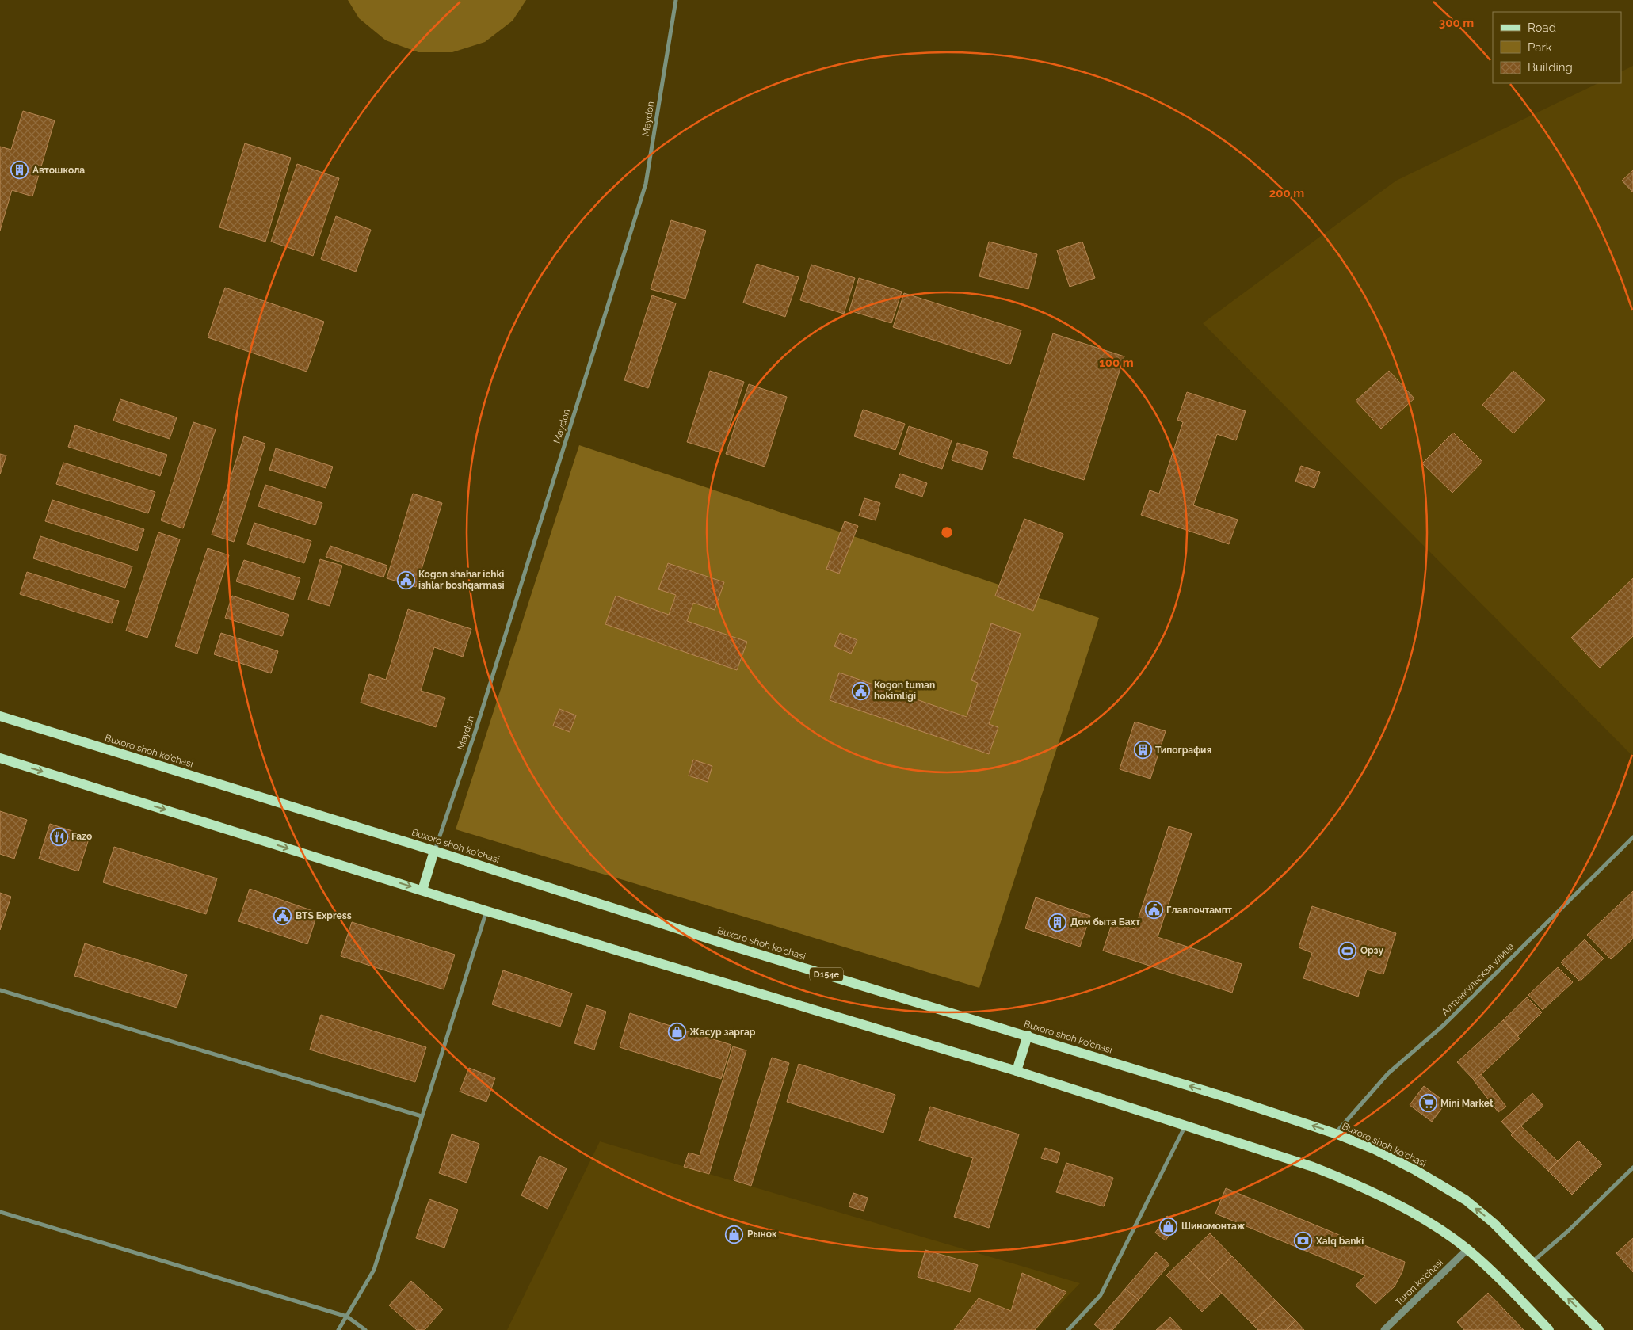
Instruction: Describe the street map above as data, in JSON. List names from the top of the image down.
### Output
{
  "streets": {
    "main road": ["Buxoro shoh ko'chasi", "D154e"],
    "street": ["Maydon", "Алтынкульская улица", "Turon ko'chasi"]
  },
  "crossings": [
    ["Maydon", "Buxoro shoh ko'chasi"],
    ["Buxoro shoh ko'chasi", "Алтынкульская улица"]
  ],
  "places": {
    "building": ["Автошкола", "Типография", "Дом быта Бахт"],
    "public building": [
      "Kogon shahar ichki ishlar boshqarmasi",
      "Kogon tuman hokimligi",
      "Главпочтампт",
      "BTS Express"
    ],
    "restaurant": ["Fazo"],
    "sports": ["Орзу"],
    "shop": ["Жасур заргар", "Шиномонтаж", "Рынок"],
    "supermarket": ["Mini Market"],
    "bank": ["Xalq banki"]
  },
  "legend": ["Road", "Park", "Building"],
  "rings": ["300 m", "200 m", "100 m"]
}
